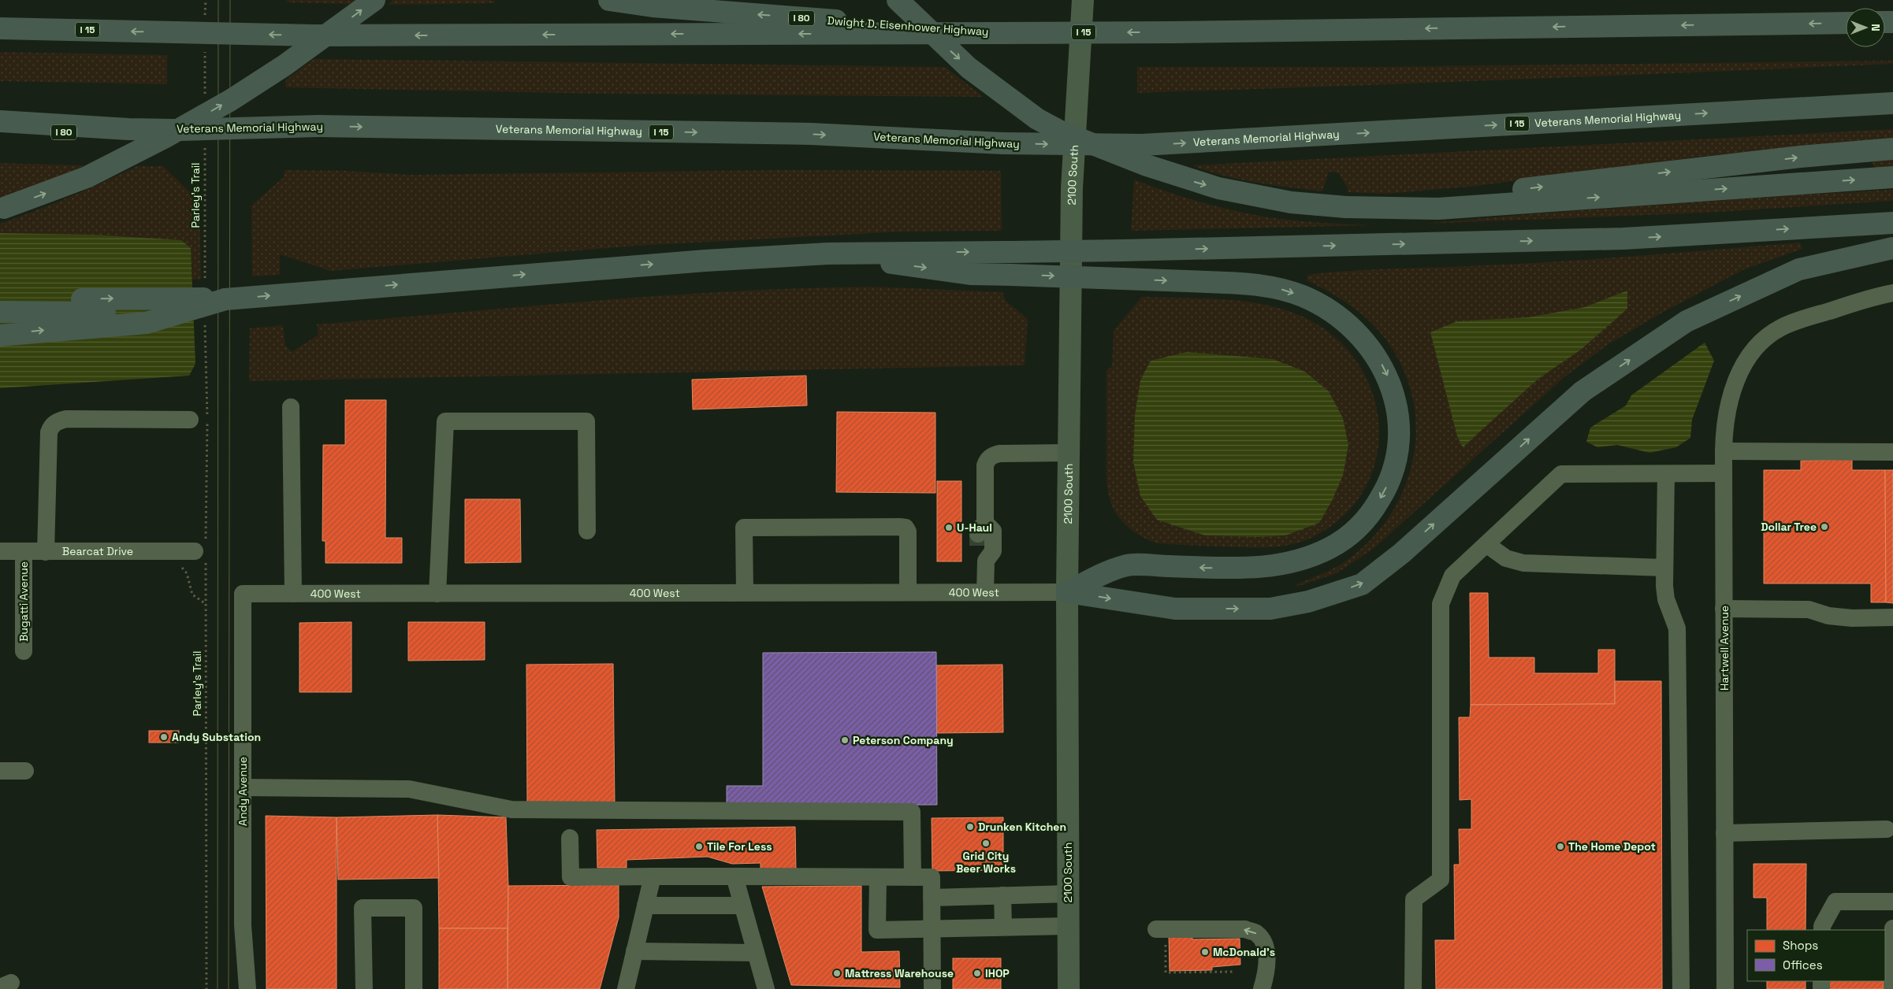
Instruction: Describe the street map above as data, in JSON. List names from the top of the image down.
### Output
{
  "streets": {
    "highway": [
      "I 80",
      "Dwight D. Eisenhower Highway",
      "I 15",
      "Veterans Memorial Highway"
    ],
    "main road": ["2100 South"],
    "street": [
      "Bearcat Drive",
      "400 West",
      "Bugatti Avenue",
      "Hartwell Avenue",
      "Andy Avenue"
    ],
    "path": ["Parley's Trail"]
  },
  "crossings": [
    ["I 80", "Veterans Memorial Highway"],
    ["Dwight D. Eisenhower Highway", "I 15"],
    ["2100 South", "400 West"],
    ["Parley's Trail", "Bearcat Drive"],
    ["Bearcat Drive", "Bugatti Avenue"],
    ["400 West", "Andy Avenue"]
  ],
  "places": [
    "Dollar Tree",
    "U-Haul",
    "Andy Substation",
    "Peterson Company",
    "Drunken Kitchen",
    "Grid City Beer Works",
    "Tile For Less",
    "The Home Depot",
    "McDonald's",
    "Mattress Warehouse",
    "IHOP"
  ],
  "legend": ["Shops", "Offices"],
  "north": "right"
}
